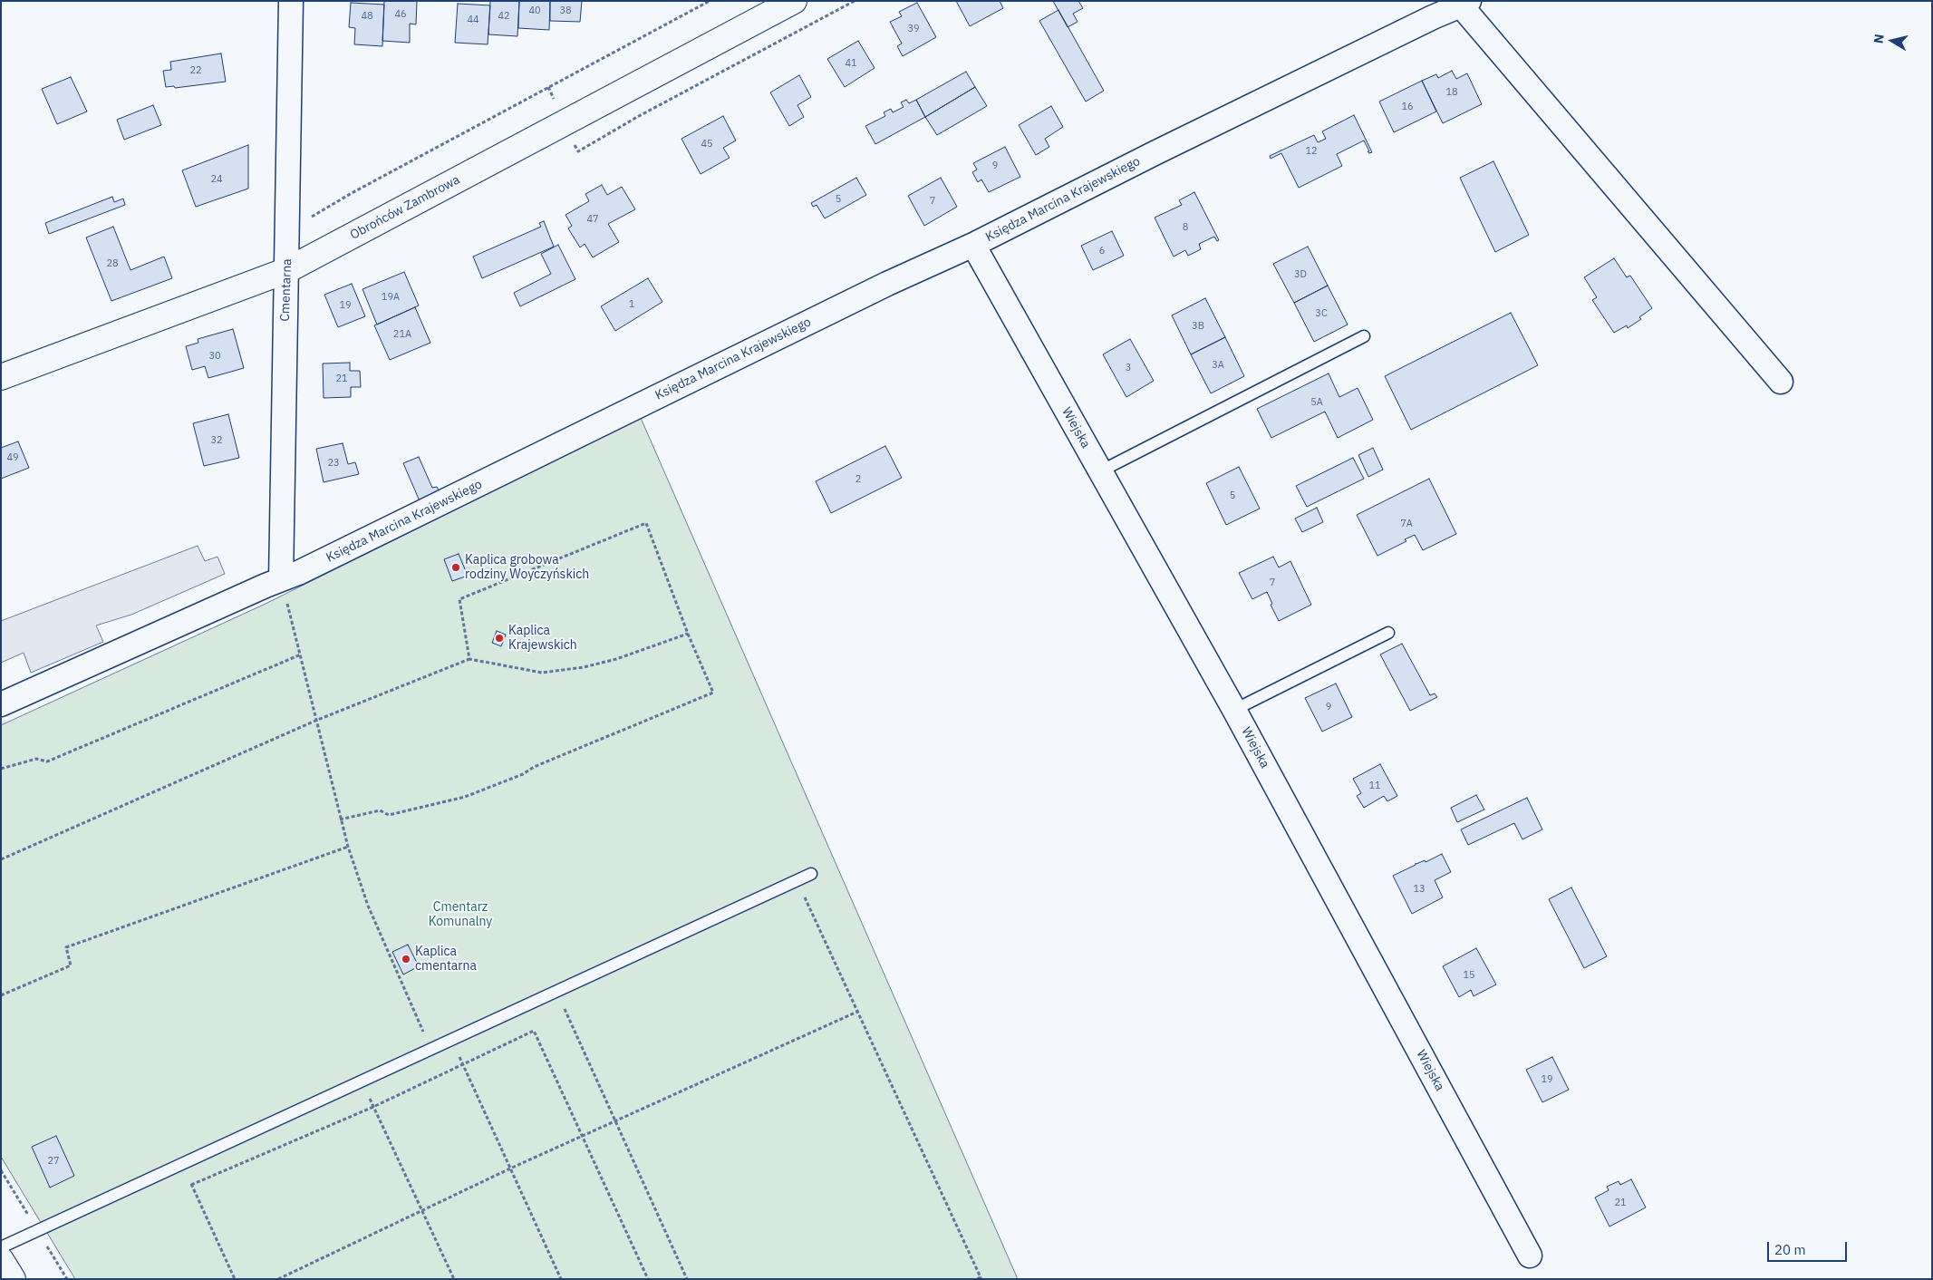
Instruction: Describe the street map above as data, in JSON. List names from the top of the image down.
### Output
{
  "streets": {
    "street": [
      "Księdza Marcina Krajewskiego",
      "Obrońców Zambrowa",
      "Cmentarna",
      "Wiejska"
    ]
  },
  "crossings": [
    ["Księdza Marcina Krajewskiego", "Cmentarna"],
    ["Księdza Marcina Krajewskiego", "Wiejska"],
    ["Obrońców Zambrowa", "Cmentarna"]
  ],
  "parks": ["Cmentarz Komunalny"],
  "places": ["Kaplica grobowa rodziny Woyczyńskich", "Kaplica Krajewskich", "Kaplica cmentarna"],
  "house_numbers": [
    "40",
    "38",
    "46",
    "48",
    "42",
    "44",
    "39",
    "41",
    "22",
    "18",
    "16",
    "45",
    "12",
    "9",
    "24",
    "5",
    "7",
    "47",
    "8",
    "6",
    "28",
    "3D",
    "19A",
    "1",
    "19",
    "3C",
    "3B",
    "21A",
    "30",
    "3A",
    "3",
    "21",
    "5A",
    "32",
    "49",
    "23",
    "2",
    "5",
    "7A",
    "7",
    "9",
    "11",
    "13",
    "15",
    "19",
    "27",
    "21"
  ],
  "scale_bar": "20 m",
  "north": "left"
}
